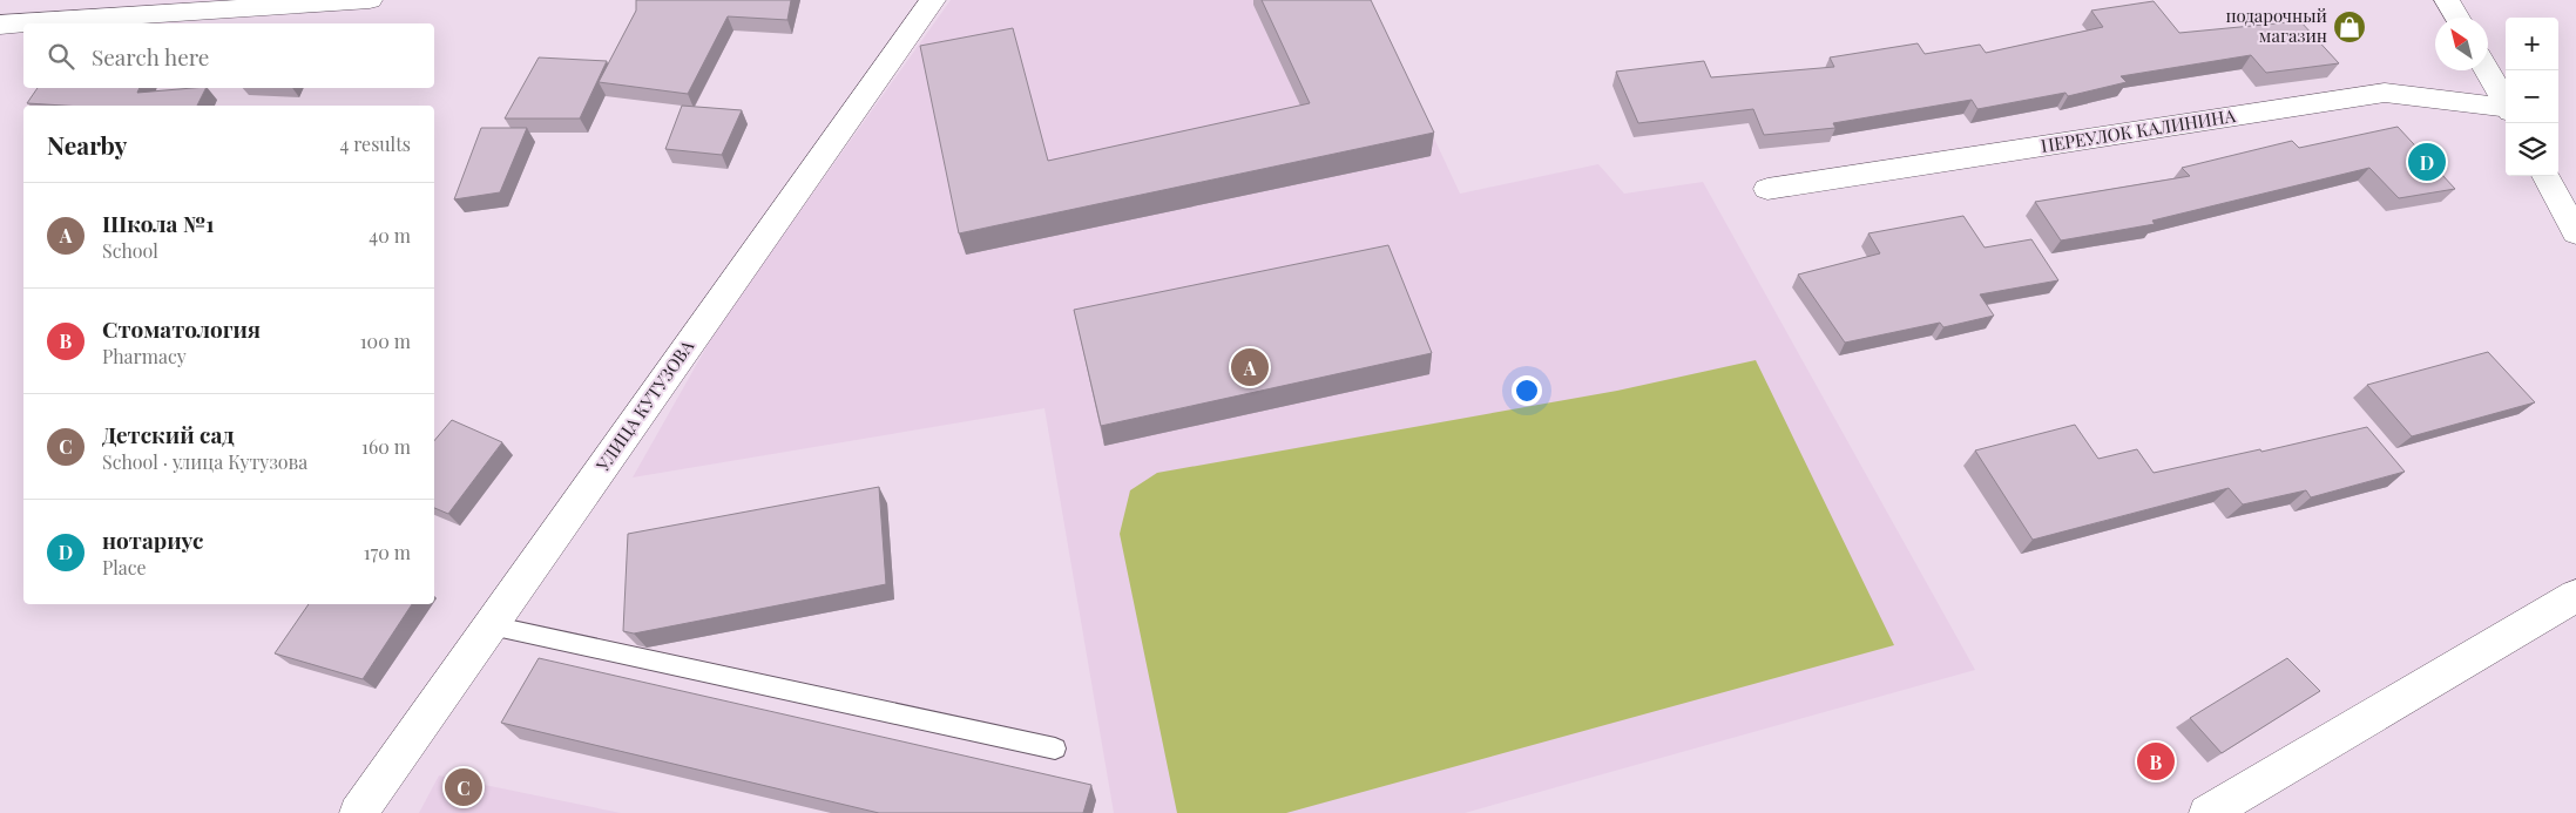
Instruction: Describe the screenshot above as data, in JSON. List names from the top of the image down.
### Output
{
  "streets": {
    "street": ["ПЕРЕУЛОК КАЛИНИНА", "УЛИЦА КУТУЗОВА"]
  },
  "places": {
    "shop": ["подарочный магазин"]
  },
  "north": "top left",
  "page": {
    "map_buttons": ["+", "−"],
    "search": "Search here",
    "heading": ["Nearby", "4 results"],
    "pins": [
      "D",
      "A",
      "B",
      "C"
    ],
    "list": [
      {
        "mark": "A",
        "name": "Школа №1",
        "note": "School",
        "value": "40 m"
      },
      {
        "mark": "B",
        "name": "Стоматология",
        "note": "Pharmacy",
        "value": "100 m"
      },
      {
        "mark": "C",
        "name": "Детский сад",
        "note": "School · улица Кутузова",
        "value": "160 m"
      },
      {
        "mark": "D",
        "name": "нотариус",
        "note": "Place",
        "value": "170 m"
      }
    ]
  }
}
